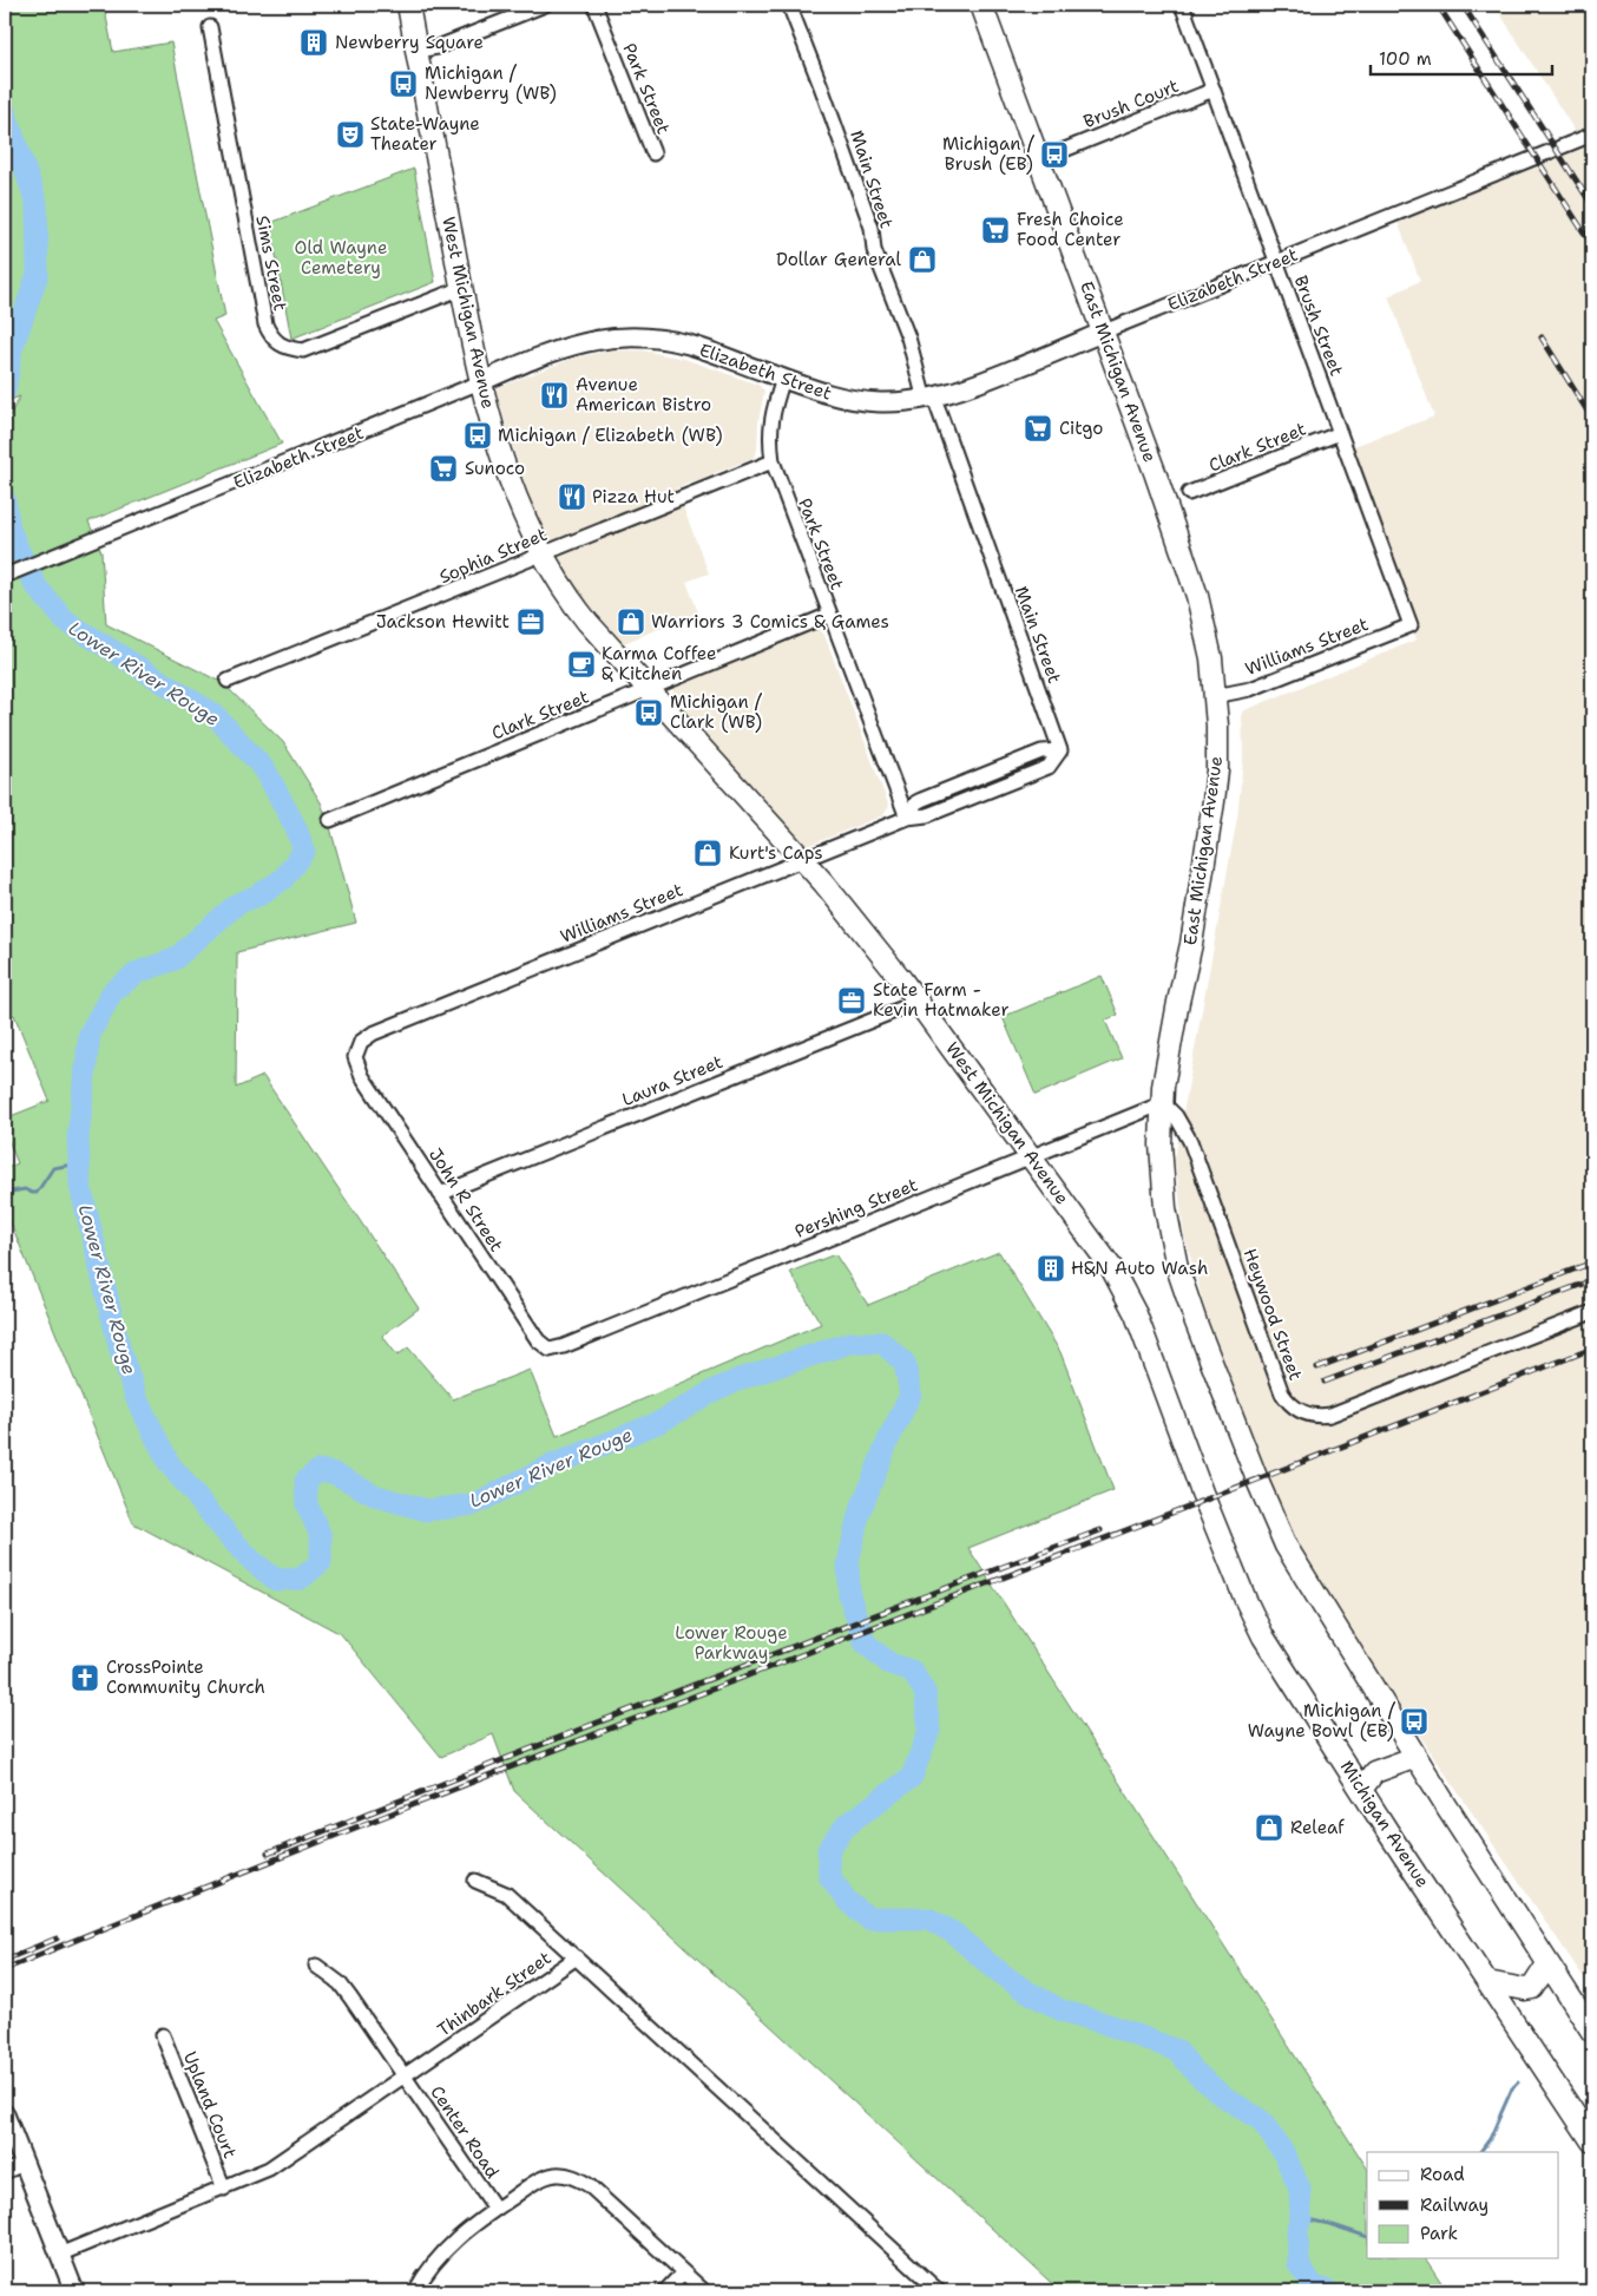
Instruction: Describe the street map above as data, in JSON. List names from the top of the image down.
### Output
{
  "streets": {
    "main road": ["West Michigan Avenue", "East Michigan Avenue", "Michigan Avenue"],
    "street": [
      "Park Street",
      "Brush Court",
      "Main Street",
      "Sims Street",
      "Elizabeth Street",
      "Brush Street",
      "Clark Street",
      "Sophia Street",
      "Williams Street",
      "Laura Street",
      "John R Street",
      "Pershing Street",
      "Heywood Street",
      "Thinbark Street",
      "Upland Court",
      "Center Road"
    ]
  },
  "crossings": [
    ["Park Street", "Elizabeth Street"],
    ["Park Street", "Clark Street"],
    ["Park Street", "Sophia Street"],
    ["Park Street", "Williams Street"],
    ["Brush Court", "Brush Street"],
    ["Main Street", "Elizabeth Street"],
    ["Main Street", "Williams Street"],
    ["Sims Street", "West Michigan Avenue"],
    ["Elizabeth Street", "West Michigan Avenue"],
    ["Elizabeth Street", "Brush Street"],
    ["Elizabeth Street", "East Michigan Avenue"],
    ["West Michigan Avenue", "Clark Street"],
    ["West Michigan Avenue", "Sophia Street"],
    ["West Michigan Avenue", "Williams Street"],
    ["West Michigan Avenue", "Laura Street"],
    ["West Michigan Avenue", "Pershing Street"],
    ["West Michigan Avenue", "Michigan Avenue"],
    ["Brush Street", "Clark Street"],
    ["Brush Street", "Williams Street"],
    ["East Michigan Avenue", "Williams Street"],
    ["East Michigan Avenue", "Pershing Street"],
    ["East Michigan Avenue", "Heywood Street"],
    ["Williams Street", "John R Street"],
    ["Laura Street", "John R Street"],
    ["John R Street", "Pershing Street"],
    ["Pershing Street", "Heywood Street"],
    ["Thinbark Street", "Upland Court"],
    ["Thinbark Street", "Center Road"]
  ],
  "water": ["Lower River Rouge"],
  "parks": ["Old Wayne Cemetery", "Lower Rouge Parkway"],
  "places": {
    "building": ["Newberry Square", "H&N Auto Wash"],
    "bus stop": [
      "Michigan / Newberry (WB)",
      "Michigan / Brush (EB)",
      "Michigan / Elizabeth (WB)",
      "Michigan / Clark (WB)",
      "Michigan / Wayne Bowl (EB)"
    ],
    "theatre": ["State-Wayne Theater"],
    "supermarket": ["Fresh Choice Food Center", "Citgo", "Sunoco"],
    "shop": [
      "Dollar General",
      "Warriors 3 Comics & Games",
      "Kurt's Caps",
      "Releaf"
    ],
    "restaurant": ["Avenue American Bistro", "Pizza Hut"],
    "office": ["Jackson Hewitt", "State Farm - Kevin Hatmaker"],
    "cafe": ["Karma Coffee & Kitchen"],
    "church": ["CrossPointe Community Church"]
  },
  "legend": ["Road", "Railway", "Park"],
  "scale_bar": "100 m"
}
